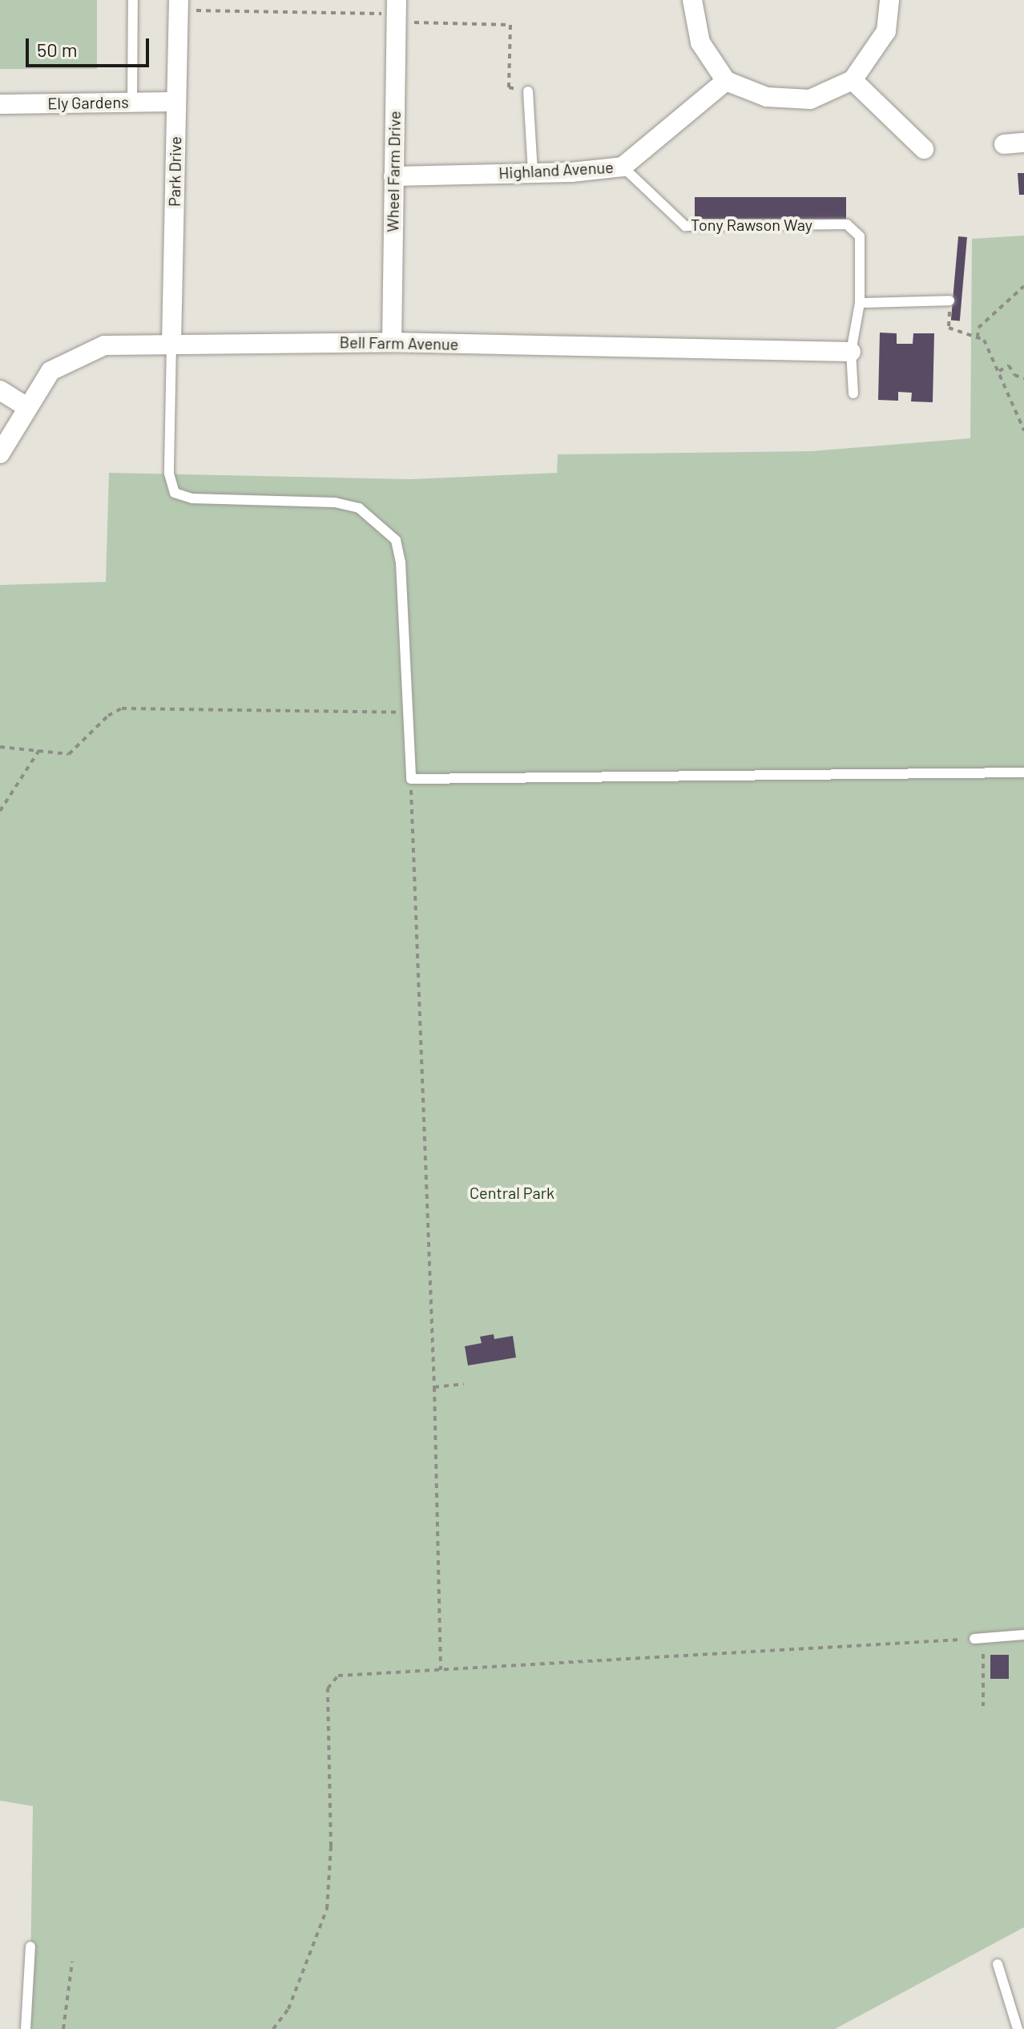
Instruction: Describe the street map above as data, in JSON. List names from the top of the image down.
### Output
{
  "streets": {
    "street": [
      "Ely Gardens",
      "Highland Avenue",
      "Park Drive",
      "Wheel Farm Drive",
      "Bell Farm Avenue"
    ],
    "lane": ["Tony Rawson Way"]
  },
  "crossings": [
    ["Ely Gardens", "Park Drive"],
    ["Highland Avenue", "Wheel Farm Drive"],
    ["Highland Avenue", "Tony Rawson Way"],
    ["Park Drive", "Bell Farm Avenue"],
    ["Wheel Farm Drive", "Bell Farm Avenue"]
  ],
  "parks": ["Central Park"],
  "scale_bar": "50 m"
}
